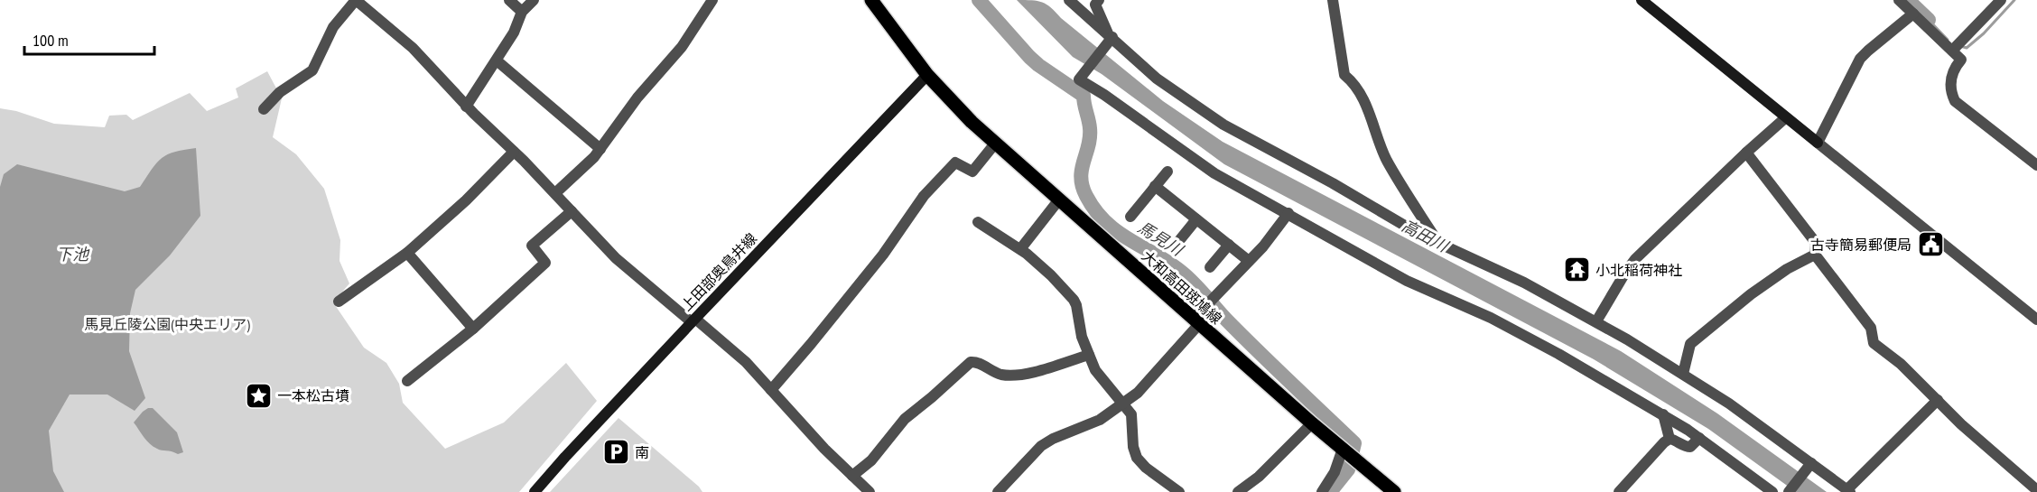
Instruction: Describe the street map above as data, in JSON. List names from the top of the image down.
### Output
{
  "streets": {
    "main road": ["大和高田斑鳩線"],
    "street": ["上田部奥鳥井線"]
  },
  "crossings": [
    ["上田部奥鳥井線", "大和高田斑鳩線"]
  ],
  "water": ["高田川", "馬見川", "下池"],
  "parks": ["馬見丘陵公園(中央エリア)"],
  "places": {
    "public building": ["古寺簡易郵便局"],
    "temple": ["小北稲荷神社"],
    "place": ["一本松古墳"],
    "parking": ["南"]
  },
  "scale_bar": "100 m"
}
